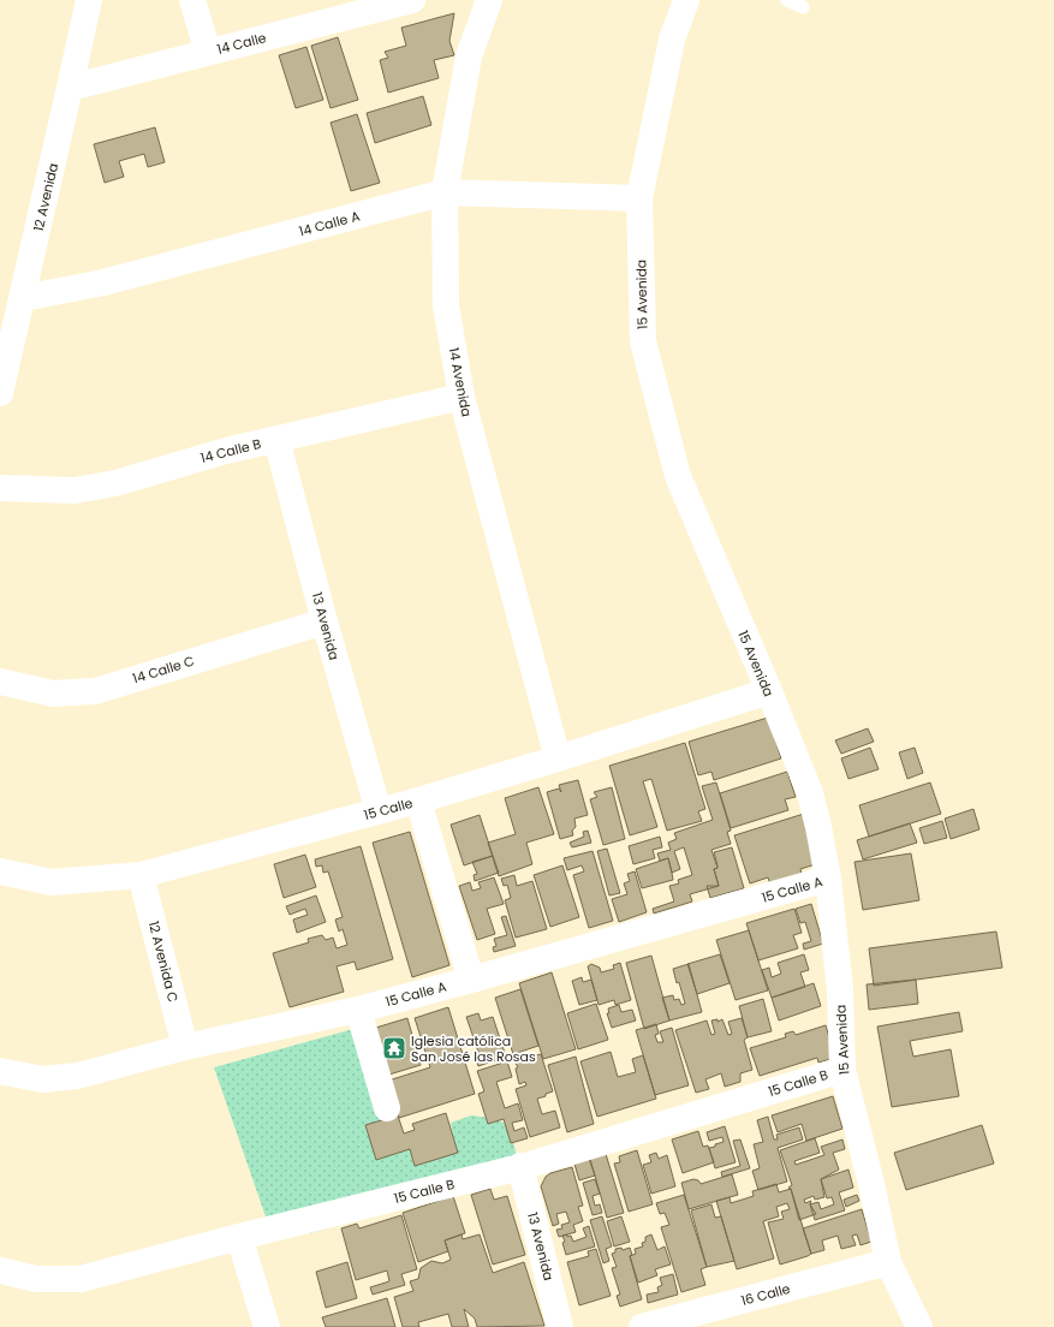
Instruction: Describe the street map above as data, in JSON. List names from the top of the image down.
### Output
{
  "streets": {
    "street": [
      "14 Calle",
      "12 Avenida",
      "14 Calle A",
      "15 Avenida",
      "14 Avenida",
      "14 Calle B",
      "13 Avenida",
      "14 Calle C",
      "15 Calle",
      "15 Calle A",
      "12 Avenida C",
      "15 Calle B",
      "16 Calle"
    ]
  },
  "crossings": [
    ["14 Calle", "12 Avenida"],
    ["12 Avenida", "14 Calle A"],
    ["14 Calle A", "15 Avenida"],
    ["14 Calle A", "14 Avenida"],
    ["15 Avenida", "15 Calle"],
    ["15 Avenida", "15 Calle A"],
    ["15 Avenida", "15 Calle B"],
    ["15 Avenida", "16 Calle"],
    ["14 Avenida", "14 Calle B"],
    ["14 Avenida", "15 Calle"],
    ["14 Calle B", "13 Avenida"],
    ["13 Avenida", "14 Calle C"],
    ["13 Avenida", "15 Calle"],
    ["13 Avenida", "15 Calle B"],
    ["15 Calle", "12 Avenida C"],
    ["15 Calle A", "12 Avenida C"]
  ],
  "places": {
    "temple": ["Iglesia católica San José las Rosas"]
  }
}
